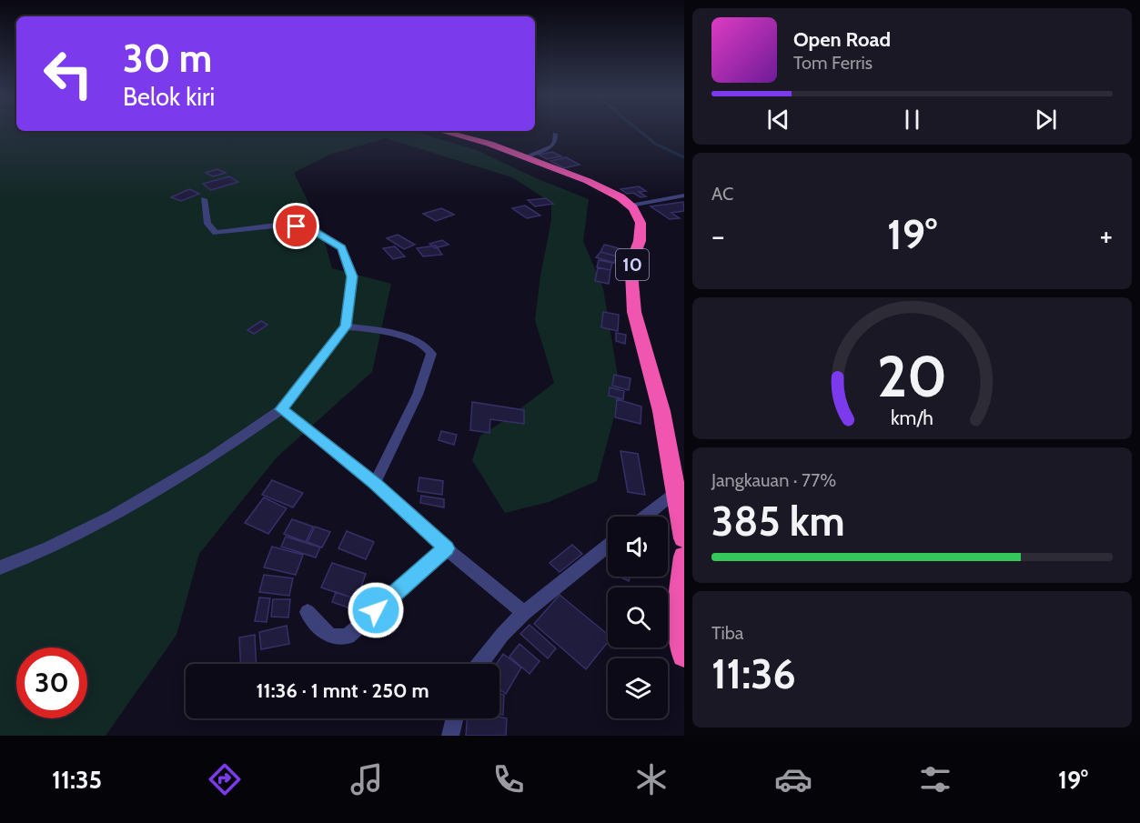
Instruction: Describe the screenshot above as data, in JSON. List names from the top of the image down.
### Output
{
  "streets": {
    "highway": ["10"]
  },
  "page": {
    "turn": ["30 m", "Belok kiri"],
    "song": ["Open Road", "Tom Ferris"],
    "tile": [
      "AC",
      ["Jangkauan · 77%", "385 km"],
      ["Tiba", "11:36"]
    ],
    "heat": ["−", "19°", "+"],
    "limit": "30",
    "trip": "11:36 · 1 mnt · 250 m",
    "tabs": ["11:35", "19°"],
    "gauge": ["20", "km/h"]
  }
}
